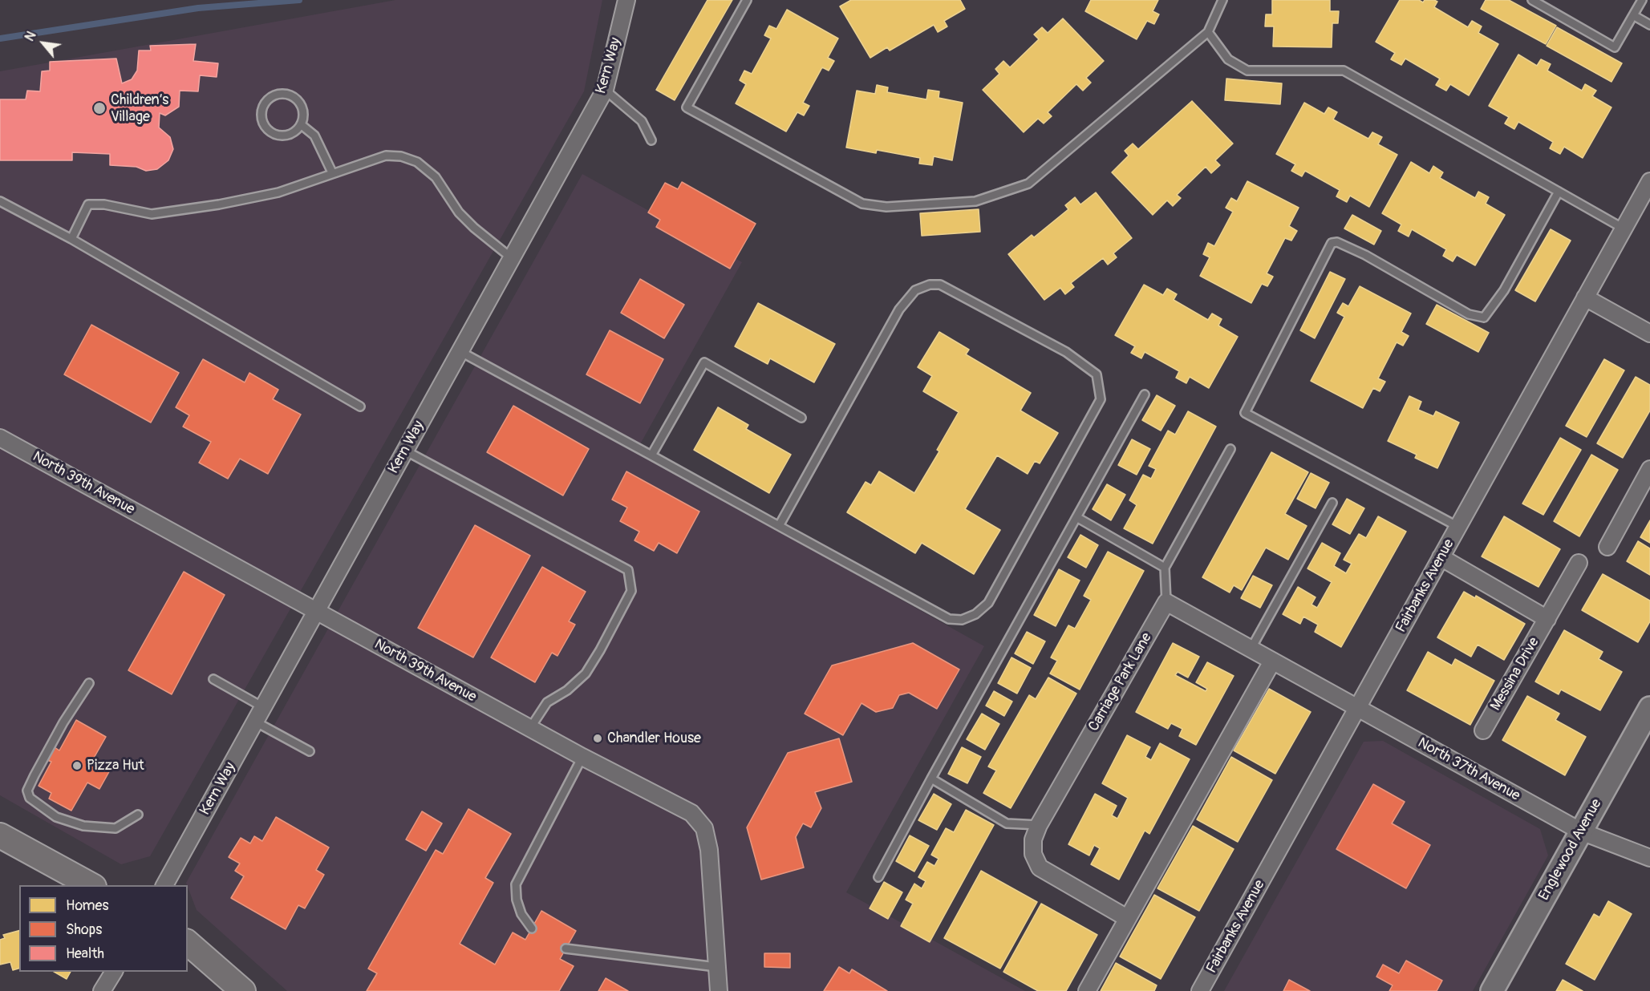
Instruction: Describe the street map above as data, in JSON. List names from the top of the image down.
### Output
{
  "streets": {
    "street": [
      "Kern Way",
      "North 39th Avenue",
      "Fairbanks Avenue",
      "Messina Drive",
      "Carriage Park Lane",
      "North 37th Avenue",
      "Englewood Avenue"
    ]
  },
  "crossings": [
    ["Kern Way", "North 39th Avenue"],
    ["Fairbanks Avenue", "North 37th Avenue"],
    ["North 37th Avenue", "Englewood Avenue"]
  ],
  "places": ["Children’s Village", "Chandler House", "Pizza Hut"],
  "legend": ["Homes", "Shops", "Health"],
  "north": "top left"
}
